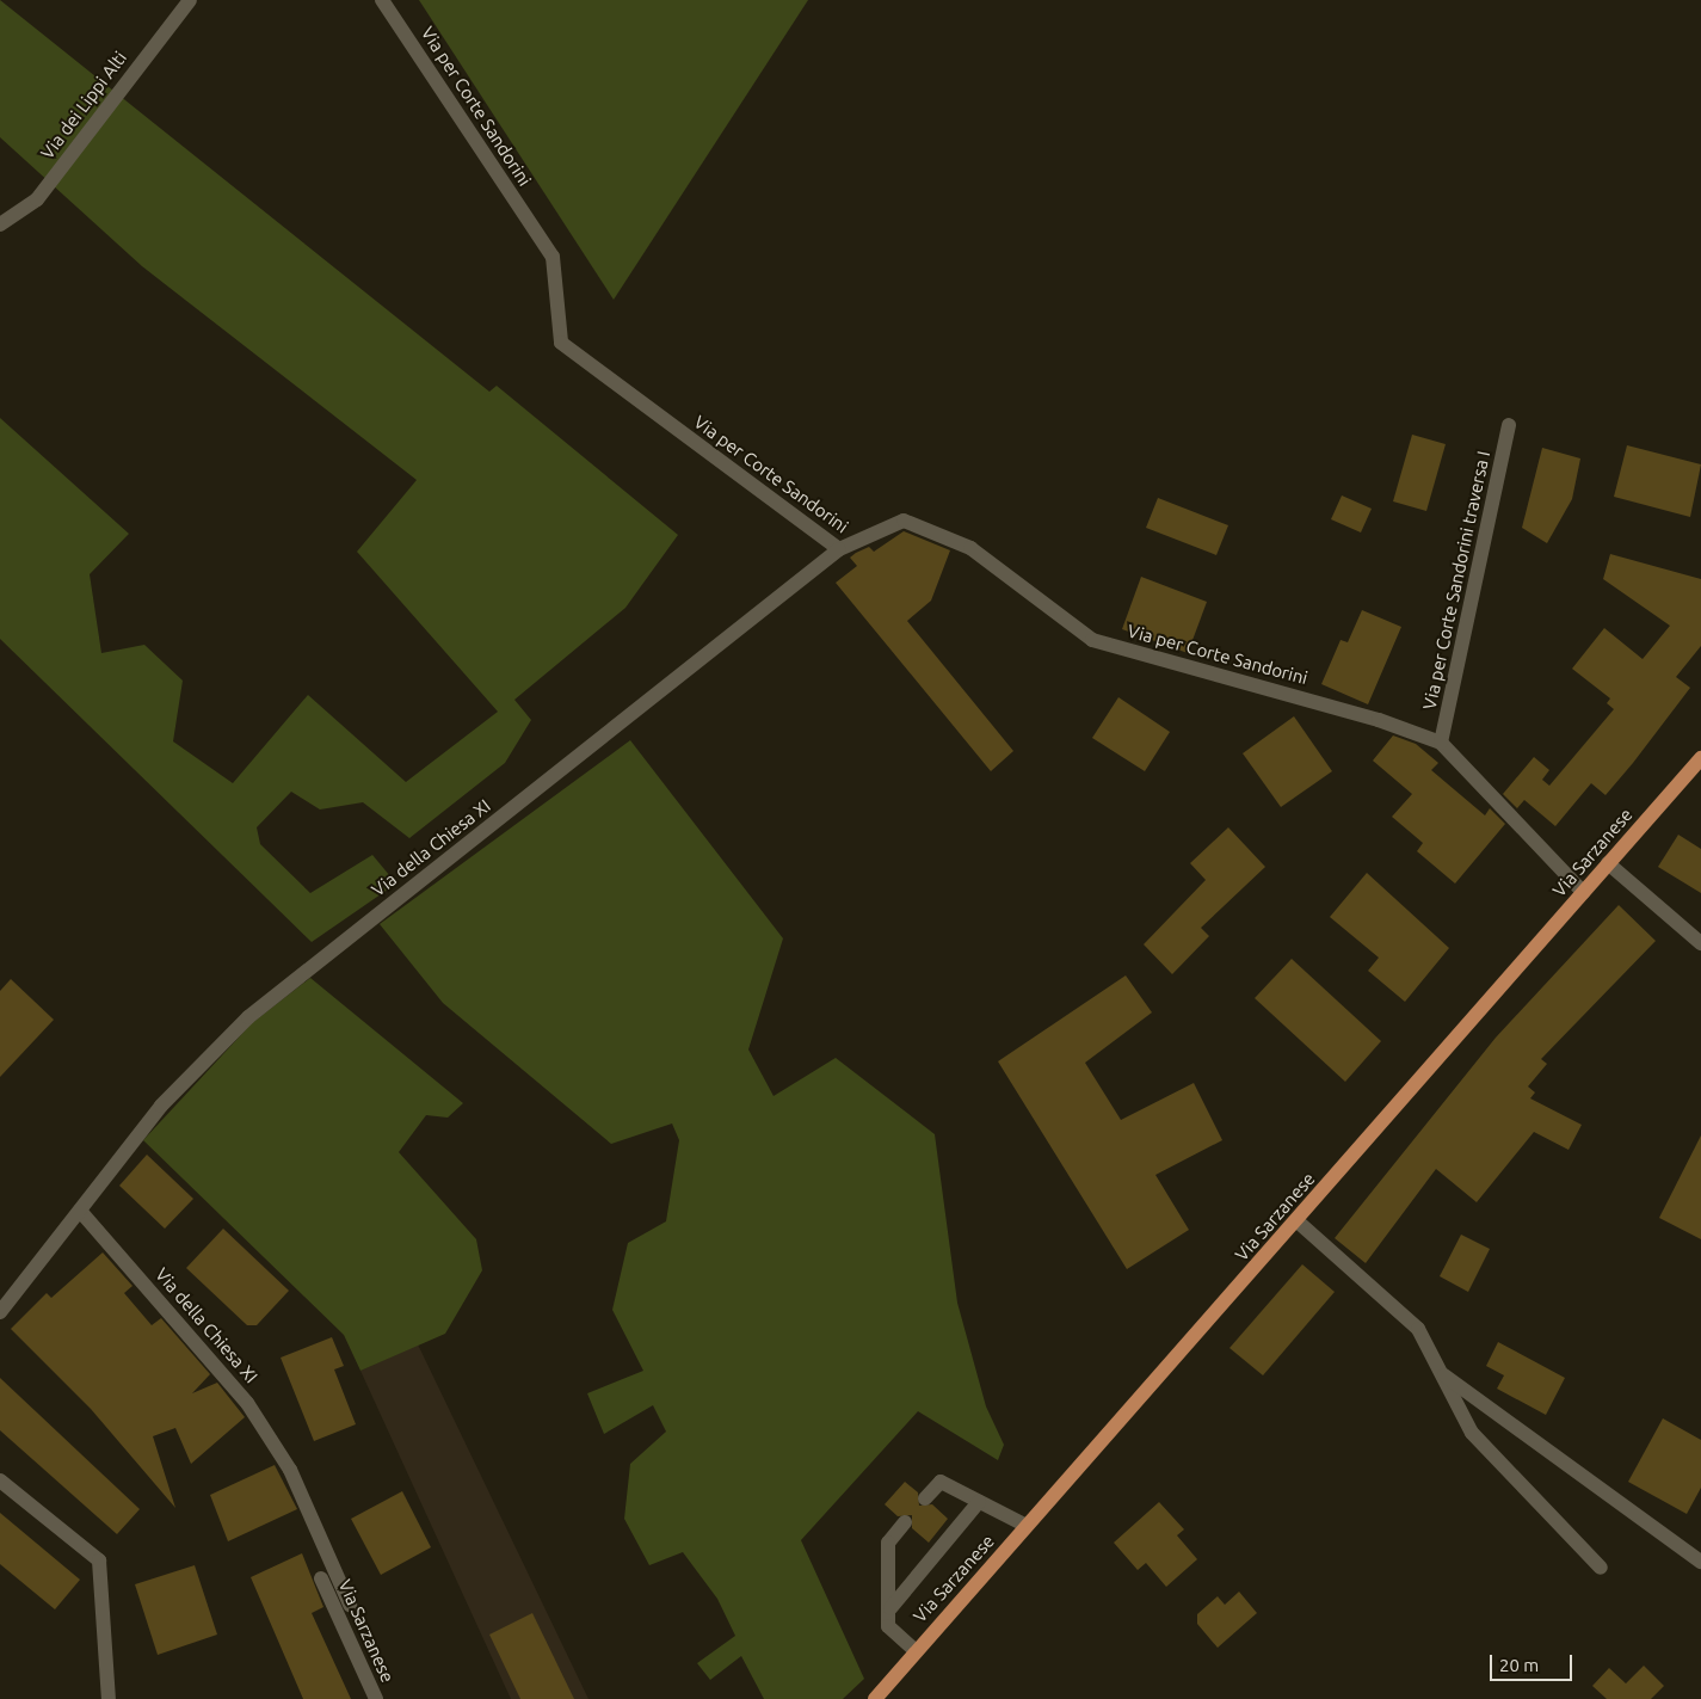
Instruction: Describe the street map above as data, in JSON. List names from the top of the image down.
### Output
{
  "streets": {
    "main road": ["Via Sarzanese"],
    "street": [
      "Via dei Lippi Alti",
      "Via per Corte Sandorini",
      "Via per Corte Sandorini traversa I",
      "Via della Chiesa XI"
    ]
  },
  "crossings": [
    ["Via per Corte Sandorini", "Via per Corte Sandorini traversa I"],
    ["Via per Corte Sandorini", "Via della Chiesa XI"],
    ["Via per Corte Sandorini", "Via Sarzanese"]
  ],
  "scale_bar": "20 m"
}
